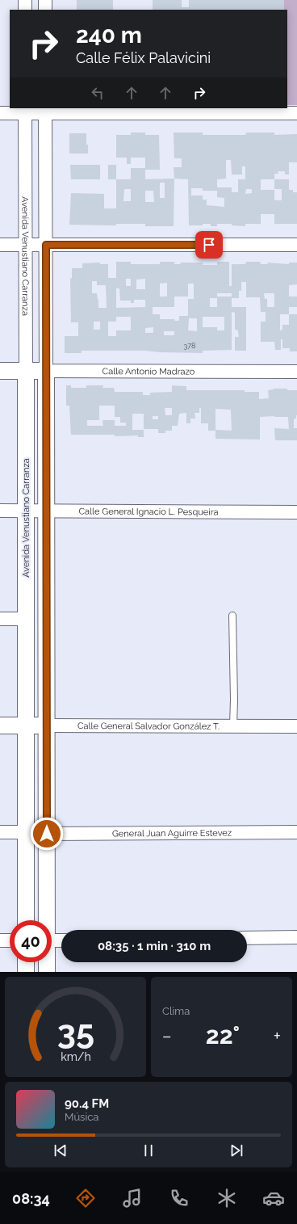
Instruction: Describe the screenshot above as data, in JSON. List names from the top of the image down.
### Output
{
  "streets": {
    "street": [
      "Avenida Venustiano Carranza",
      "Calle Antonio Madrazo",
      "Calle General Ignacio L. Pesqueira",
      "Calle General Salvador González T.",
      "General Juan Aguirre Estevez"
    ]
  },
  "crossings": [
    ["Avenida Venustiano Carranza", "Calle Antonio Madrazo"],
    ["Avenida Venustiano Carranza", "Calle General Ignacio L. Pesqueira"],
    ["Avenida Venustiano Carranza", "Calle General Salvador González T."]
  ],
  "house_numbers": ["378"],
  "page": {
    "turn": ["240 m", "Calle Félix Palavicini"],
    "limit": "40",
    "trip": "08:35 · 1 min · 310 m",
    "tile": "Clima",
    "heat": ["−", "22°", "+"],
    "song": ["90.4 FM", "Música"],
    "tabs": "08:34",
    "gauge": ["35", "km/h"]
  }
}
